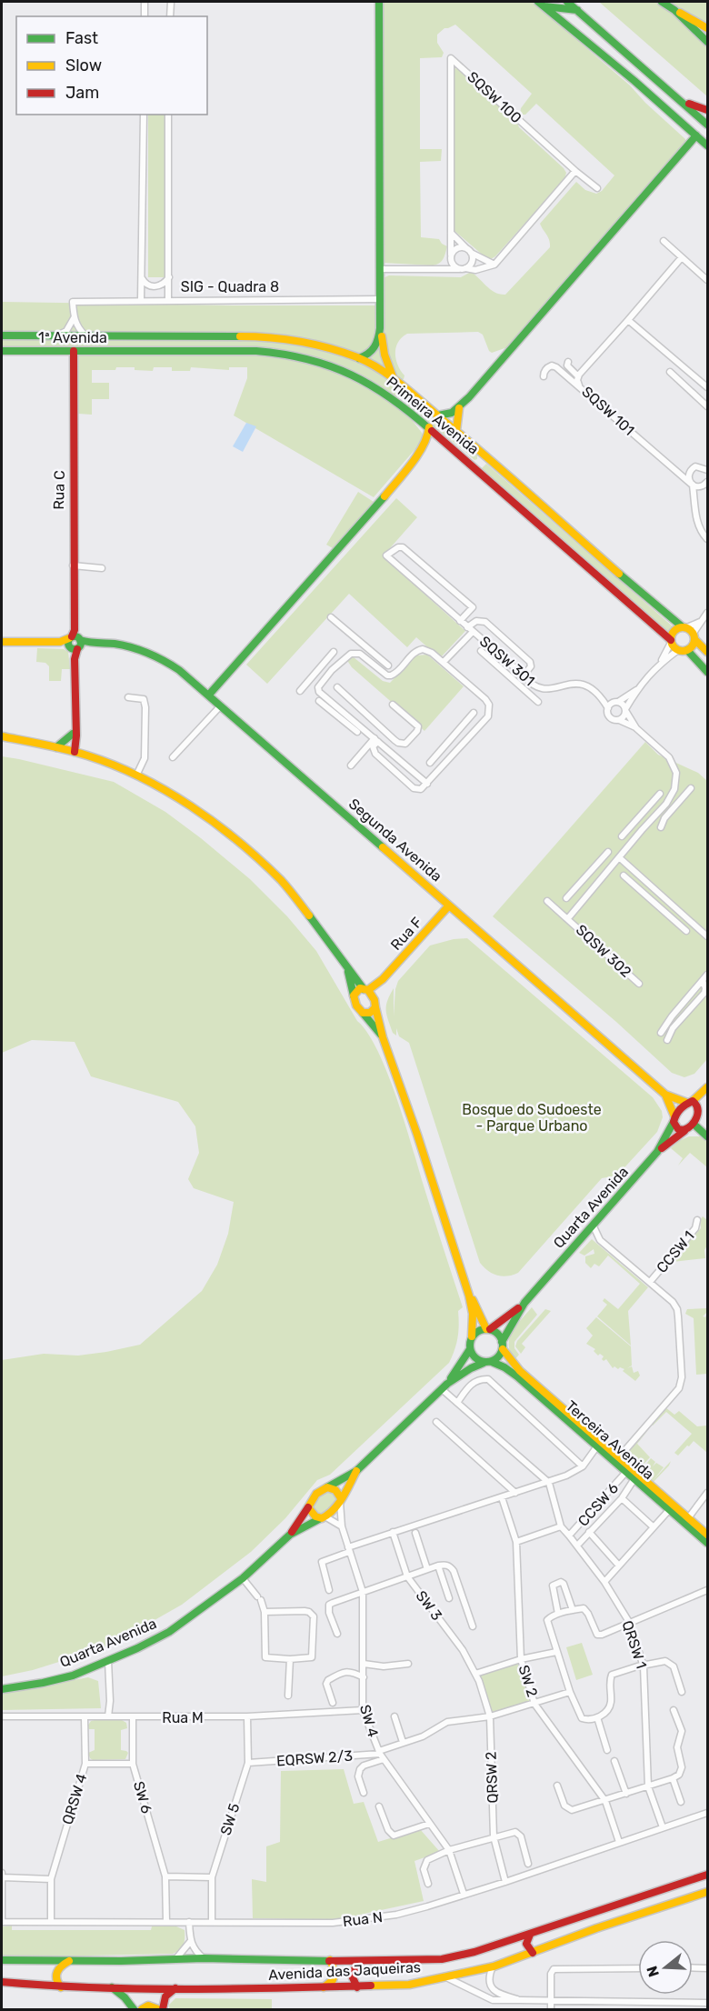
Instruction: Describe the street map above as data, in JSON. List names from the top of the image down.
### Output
{
  "streets": {
    "main road": [
      "1ª Avenida",
      "Primeira Avenida",
      "Rua C",
      "Segunda Avenida",
      "Rua F",
      "Quarta Avenida",
      "Terceira Avenida",
      "Avenida das Jaqueiras"
    ],
    "street": [
      "SQSW 100",
      "SIG - Quadra 8",
      "SQSW 101",
      "SQSW 301",
      "SQSW 302",
      "CCSW 1",
      "CCSW 6",
      "SW 3",
      "QRSW 1",
      "SW 2",
      "Rua M",
      "SW 4",
      "EQRSW 2/3",
      "QRSW 2",
      "SW 6",
      "QRSW 4",
      "SW 5",
      "Rua N"
    ]
  },
  "crossings": [
    ["1ª Avenida", "Primeira Avenida"],
    ["1ª Avenida", "Rua C"],
    ["Rua C", "Segunda Avenida"],
    ["SQSW 301", "SQSW 302"],
    ["Segunda Avenida", "Rua F"],
    ["Segunda Avenida", "Quarta Avenida"],
    ["Quarta Avenida", "CCSW 1"],
    ["Quarta Avenida", "Terceira Avenida"],
    ["Quarta Avenida", "SW 4"],
    ["CCSW 1", "Terceira Avenida"],
    ["Terceira Avenida", "CCSW 6"],
    ["CCSW 6", "QRSW 1"],
    ["SW 3", "QRSW 2"],
    ["QRSW 1", "Rua N"],
    ["SW 2", "EQRSW 2/3"],
    ["SW 2", "Rua N"],
    ["Rua M", "SW 4"],
    ["Rua M", "SW 6"],
    ["Rua M", "QRSW 4"],
    ["Rua M", "SW 5"],
    ["SW 4", "EQRSW 2/3"],
    ["SW 4", "Rua N"],
    ["EQRSW 2/3", "QRSW 2"],
    ["EQRSW 2/3", "SW 5"],
    ["QRSW 2", "Rua N"],
    ["SW 6", "Rua N"],
    ["QRSW 4", "Rua N"],
    ["SW 5", "Rua N"]
  ],
  "parks": ["Bosque do Sudoeste - Parque Urbano"],
  "legend": ["Fast", "Slow", "Jam"],
  "north": "left"
}
